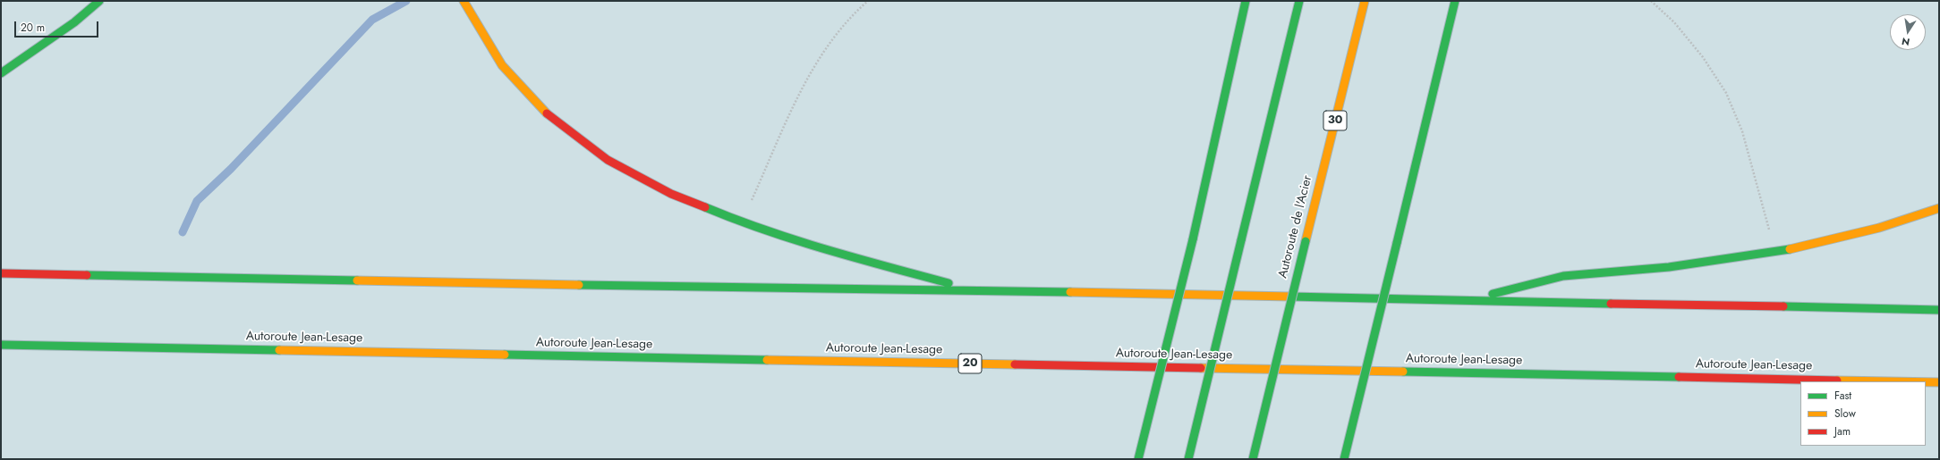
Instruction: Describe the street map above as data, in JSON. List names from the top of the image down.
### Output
{
  "streets": {
    "highway": [
      "30",
      "Autoroute de l'Acier",
      "Autoroute Jean-Lesage",
      "20"
    ]
  },
  "legend": ["Fast", "Slow", "Jam"],
  "scale_bar": "20 m",
  "north": "bottom"
}
